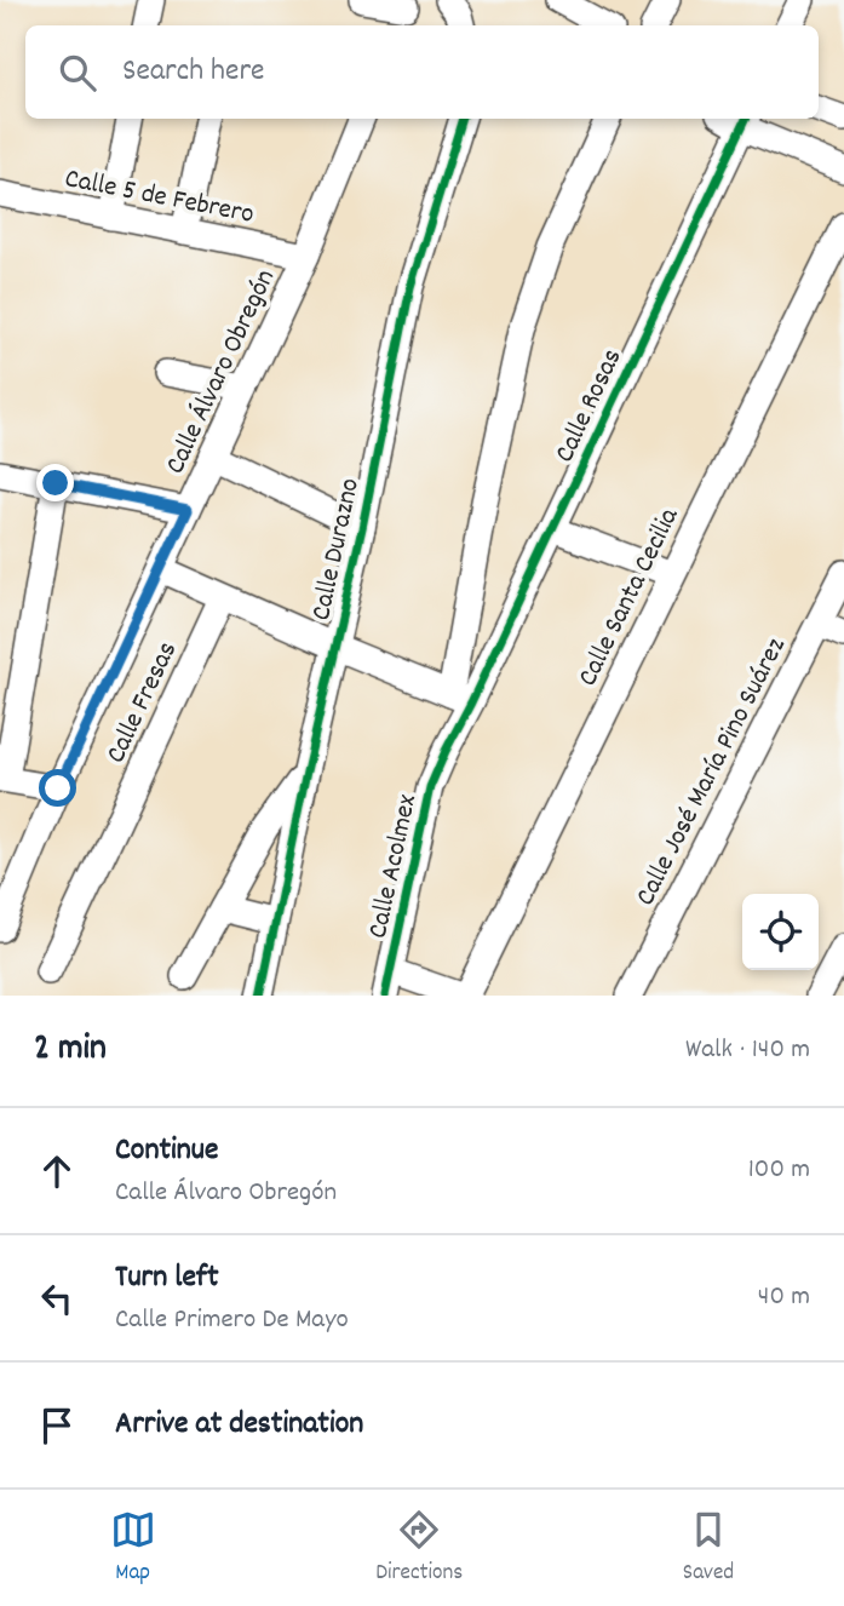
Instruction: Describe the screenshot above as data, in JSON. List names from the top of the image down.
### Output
{
  "streets": {
    "street": [
      "Calle 5 de Febrero",
      "Calle Álvaro Obregón",
      "Calle Rosas",
      "Calle Durazno",
      "Calle Santa Cecilia",
      "Calle Fresas",
      "Calle José María Pino Suárez",
      "Calle Acolmex"
    ]
  },
  "crossings": [
    ["Calle 5 de Febrero", "Calle Álvaro Obregón"],
    ["Calle Rosas", "Calle Acolmex"]
  ],
  "page": {
    "search": "Search here",
    "heading": ["2 min", "Walk · 140 m"],
    "list": [
      ["Continue", "Calle Álvaro Obregón", "100 m"],
      ["Turn left", "Calle Primero De Mayo", "40 m"],
      "Arrive at destination"
    ],
    "nav": ["Map", "Directions", "Saved"]
  }
}
